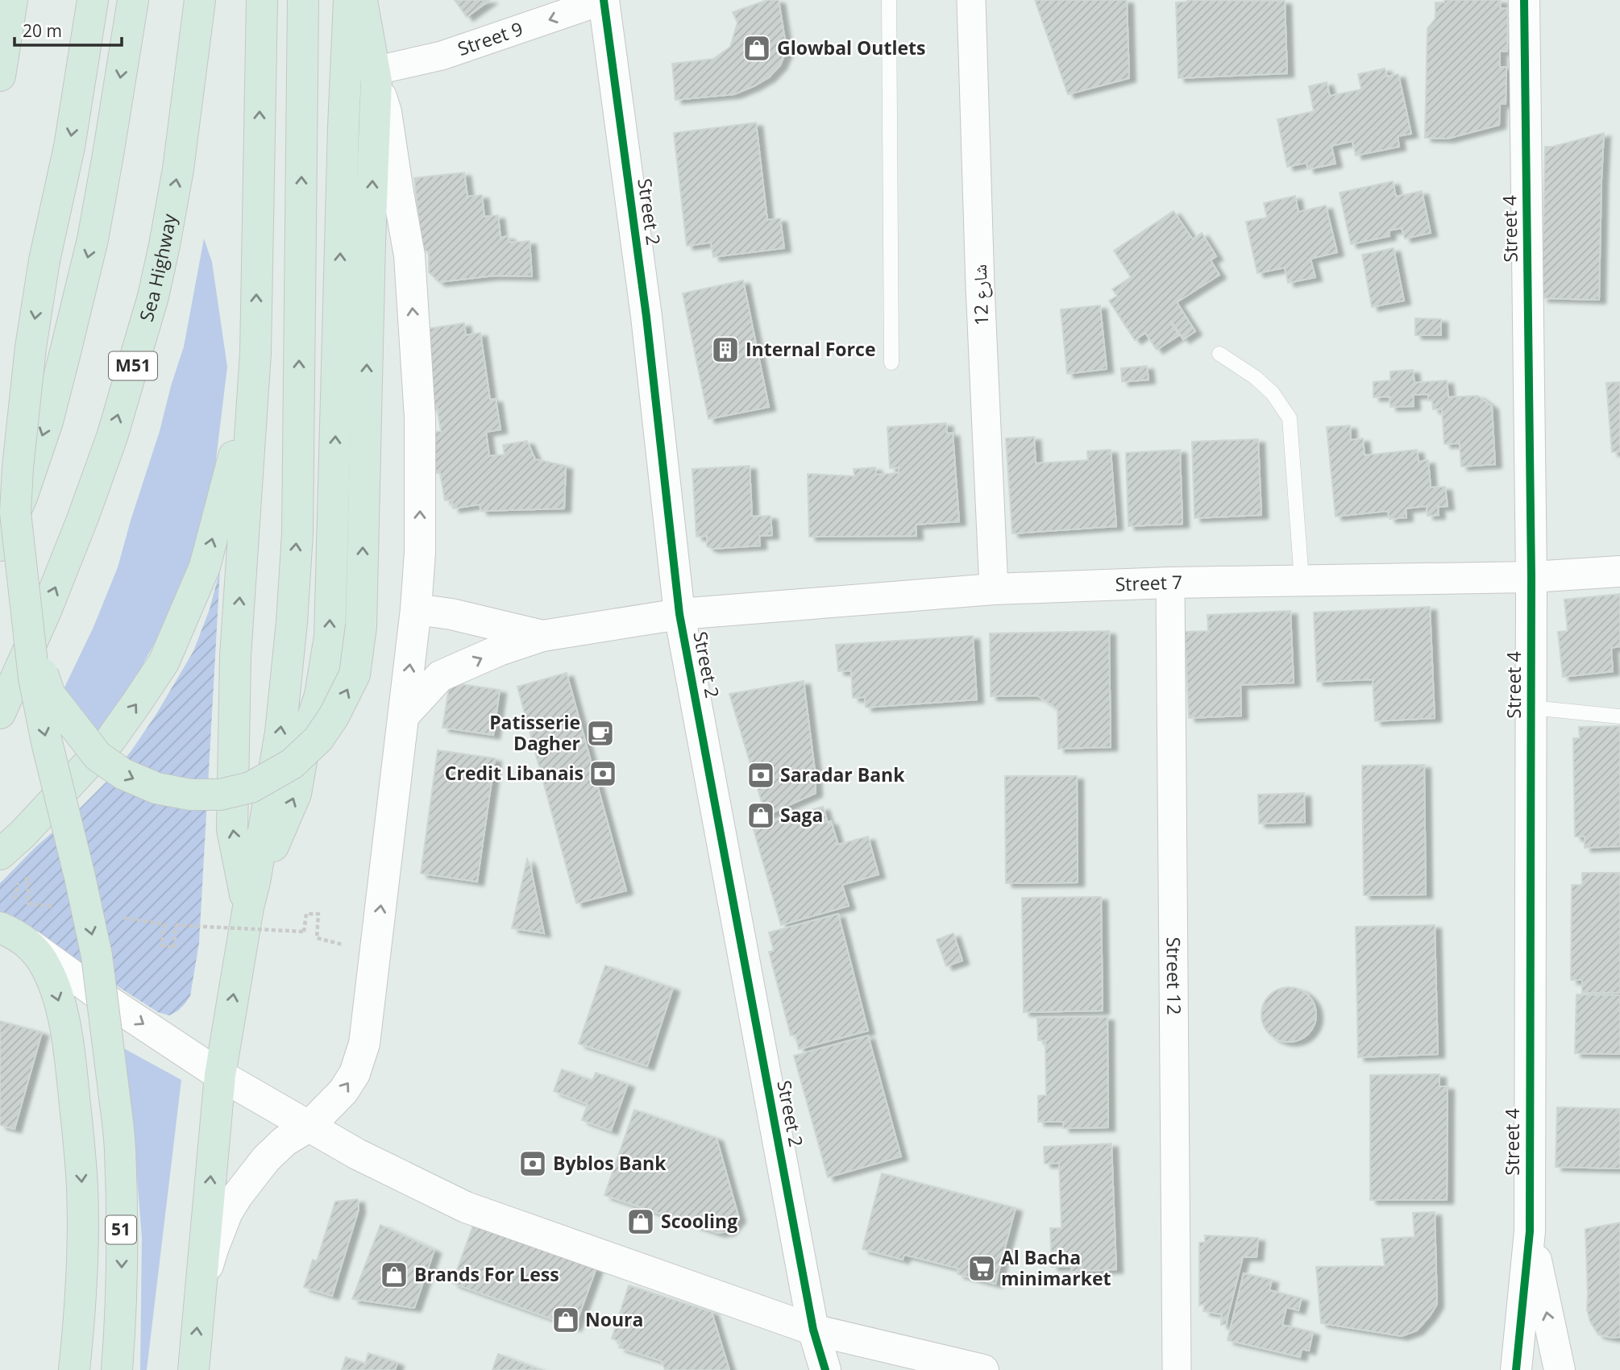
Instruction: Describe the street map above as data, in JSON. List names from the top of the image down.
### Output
{
  "streets": {
    "highway": ["Sea Highway", "M51", "51"],
    "street": [
      "Street 9",
      "Street 2",
      "Street 4",
      "شارع 12",
      "Street 7",
      "Street 12"
    ]
  },
  "crossings": [
    ["Street 9", "Street 2"],
    ["Street 2", "Street 7"],
    ["Street 4", "Street 7"],
    ["شارع 12", "Street 7"],
    ["Street 7", "Street 12"]
  ],
  "one_way": ["Street 9"],
  "places": {
    "shop": [
      "Glowbal Outlets",
      "Saga",
      "Scooling",
      "Brands For Less",
      "Noura"
    ],
    "building": ["Internal Force"],
    "cafe": ["Patisserie Dagher"],
    "bank": ["Credit Libanais", "Saradar Bank", "Byblos Bank"],
    "supermarket": ["Al Bacha minimarket"]
  },
  "scale_bar": "20 m"
}
